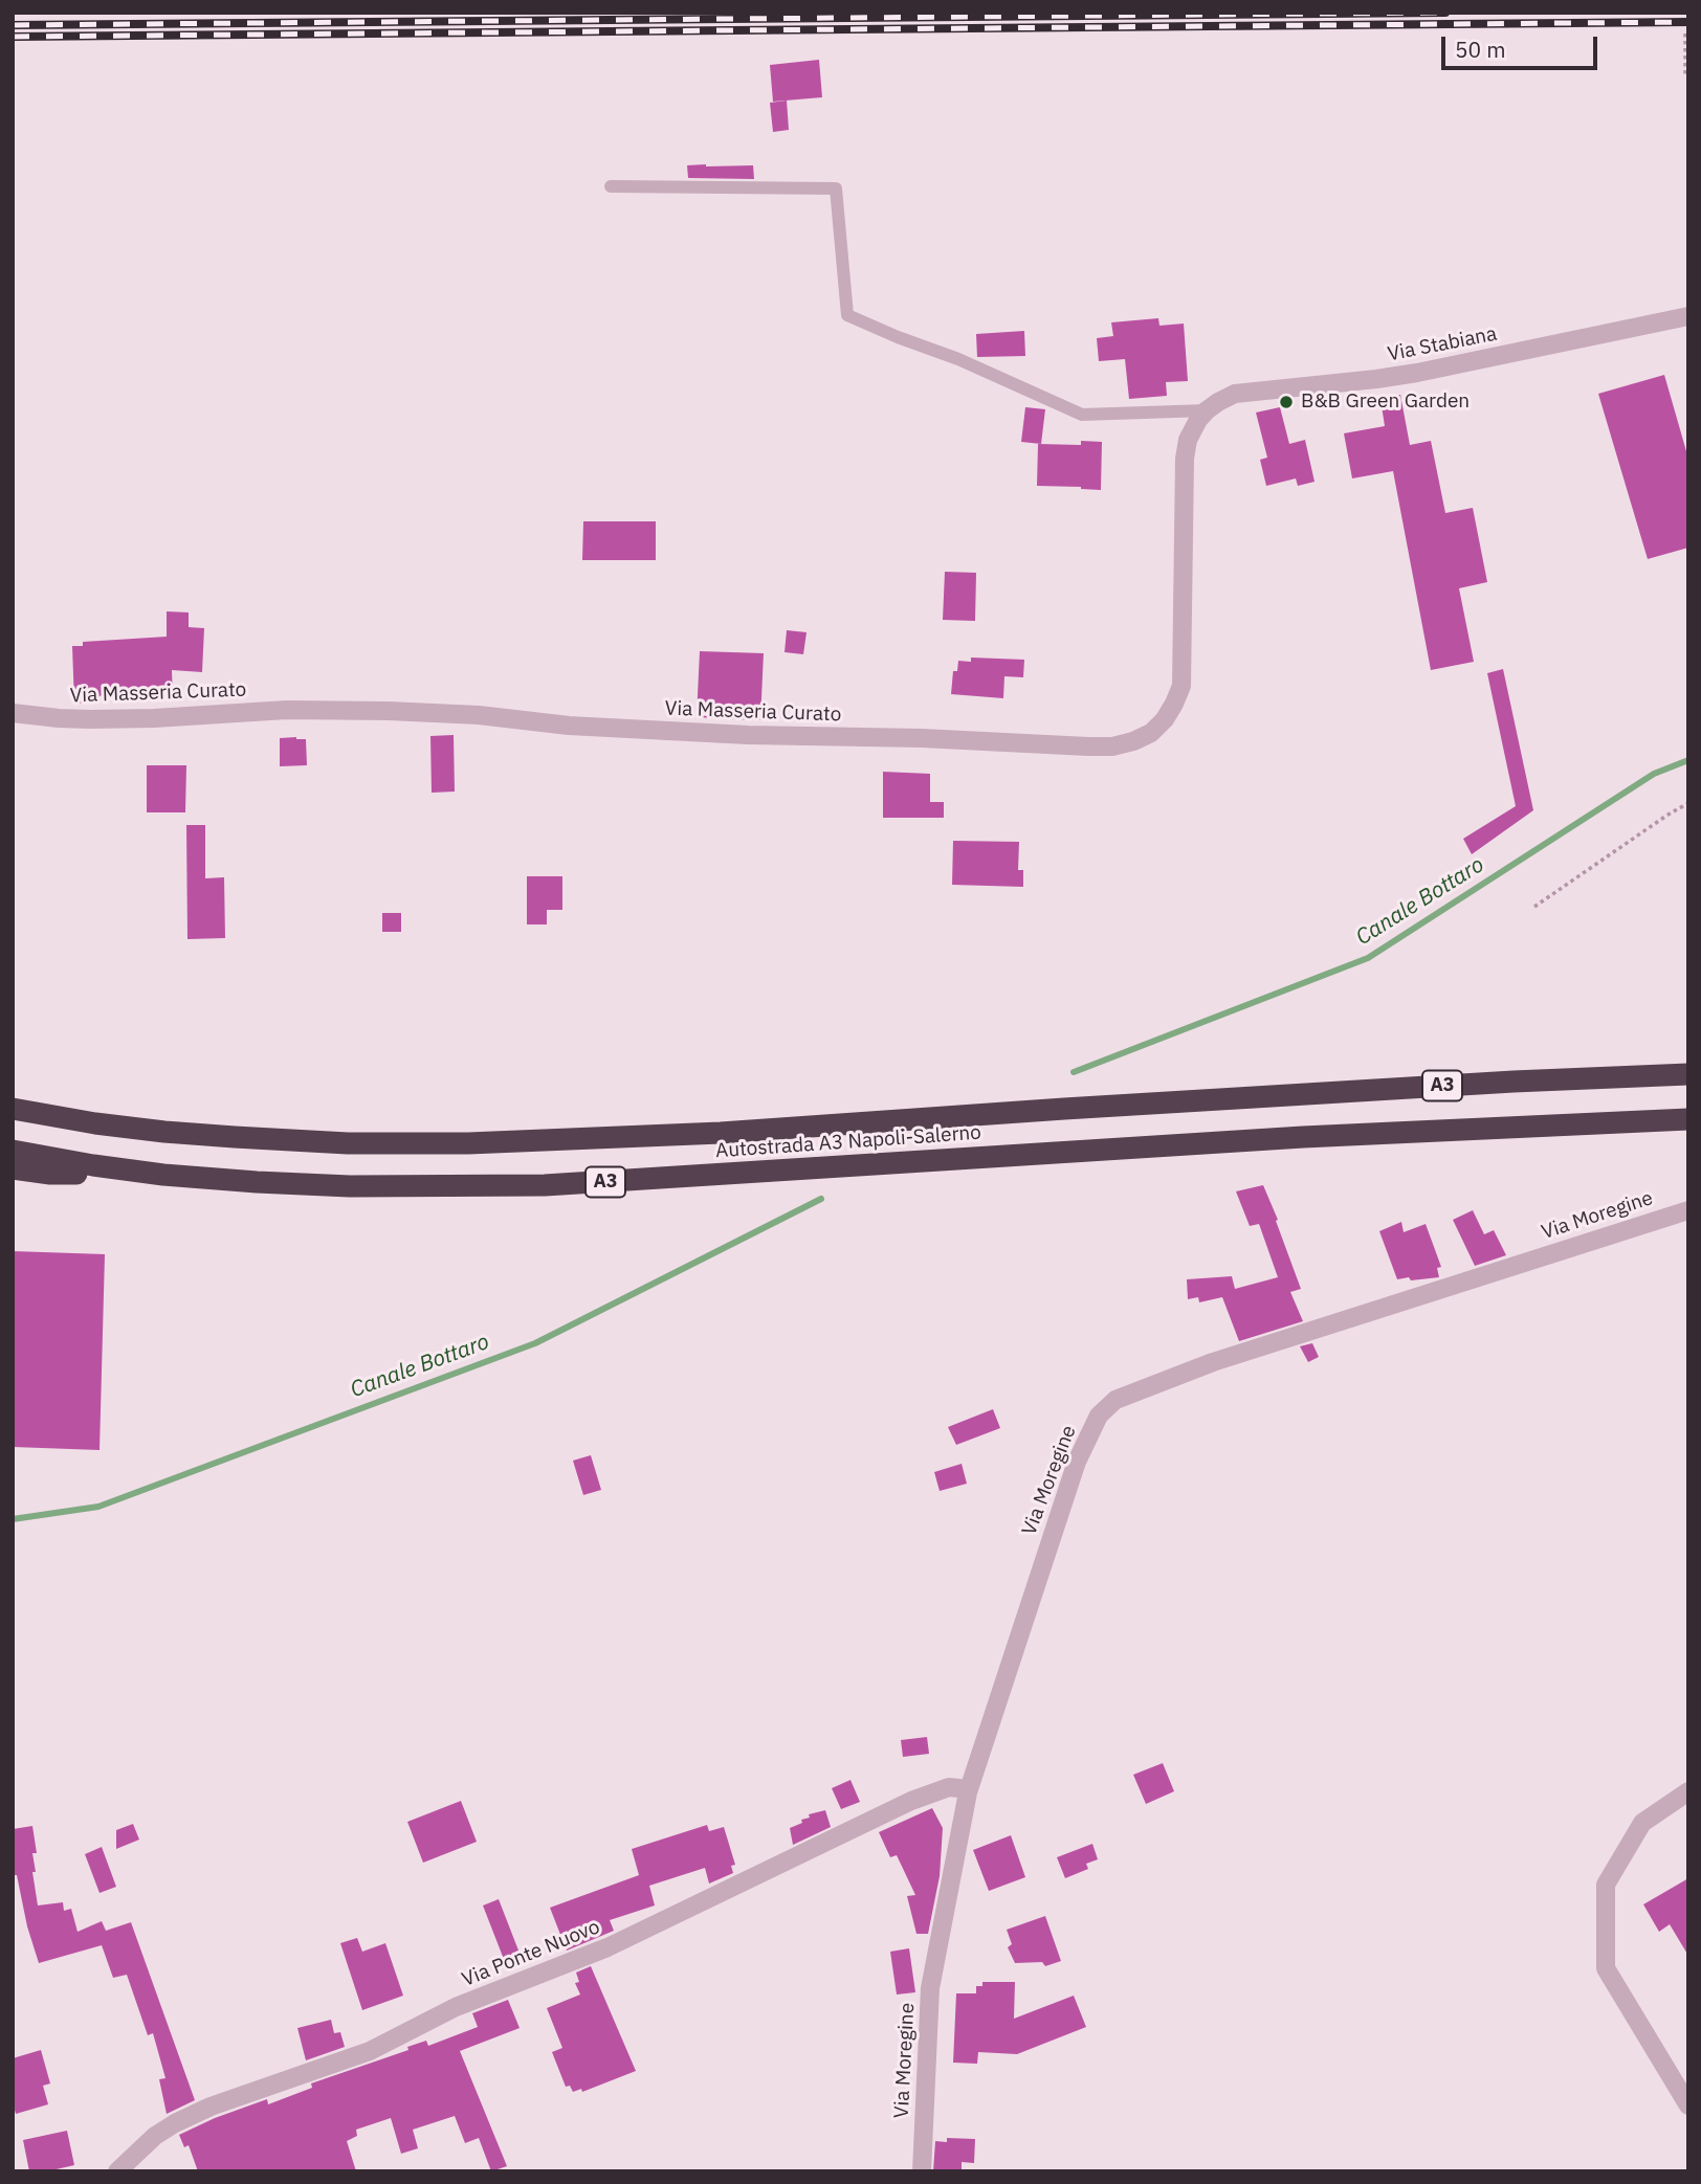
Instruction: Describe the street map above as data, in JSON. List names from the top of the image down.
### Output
{
  "streets": {
    "highway": ["A3", "Autostrada A3 Napoli-Salerno"],
    "street": [
      "Via Stabiana",
      "Via Masseria Curato",
      "Via Moregine",
      "Via Ponte Nuovo"
    ]
  },
  "crossings": [
    ["Via Stabiana", "Via Masseria Curato"],
    ["Via Moregine", "Via Ponte Nuovo"]
  ],
  "water": ["Canale Bottaro"],
  "places": ["B&B Green Garden"],
  "scale_bar": "50 m"
}
